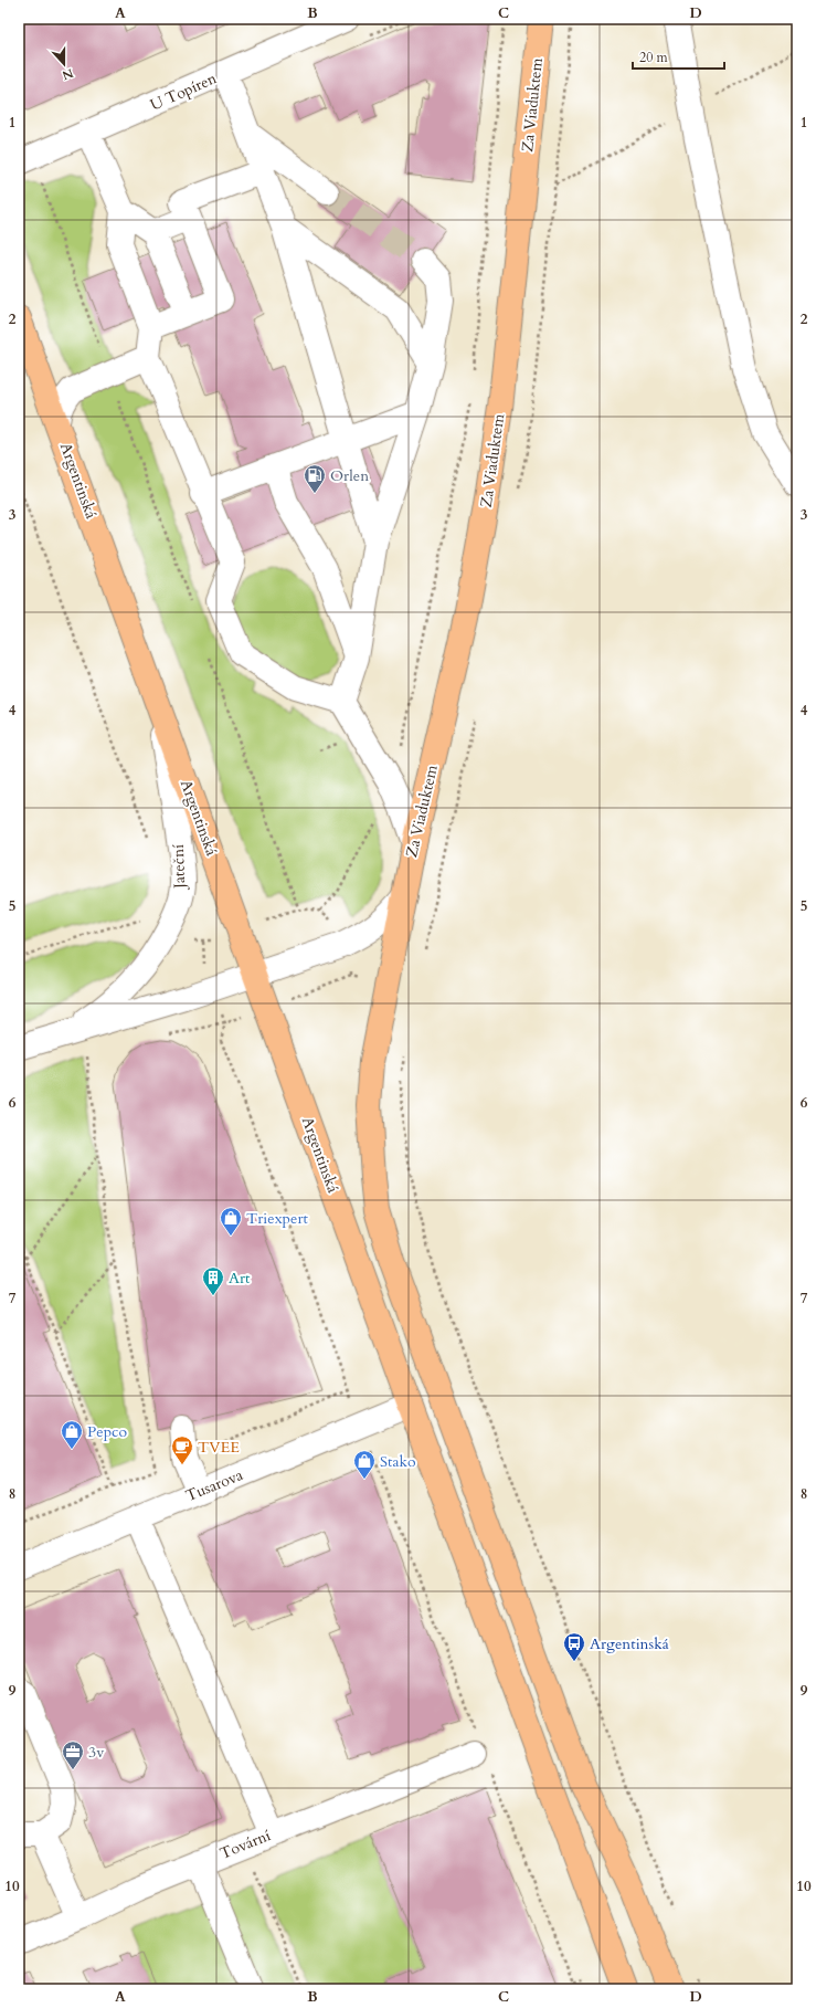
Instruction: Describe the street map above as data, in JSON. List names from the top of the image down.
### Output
{
  "streets": {
    "main road": ["Za Viaduktem", "Argentinská"],
    "street": [
      "U Topíren",
      "Jateční",
      "Tusarova",
      "Tovární"
    ]
  },
  "crossings": [
    ["Za Viaduktem", "Jateční"],
    ["Argentinská", "Jateční"],
    ["Argentinská", "Tusarova"]
  ],
  "places": {
    "fuel station": ["Orlen"],
    "shop": ["Triexpert", "Pepco", "Stako"],
    "building": ["Art"],
    "cafe": ["TVEE"],
    "bus stop": ["Argentinská"],
    "office": ["3v"]
  },
  "scale_bar": "20 m",
  "north": "bottom",
  "grid": {
    "columns": [
      "A",
      "B",
      "C",
      "D"
    ],
    "rows": [
      "1",
      "2",
      "3",
      "4",
      "5",
      "6",
      "7",
      "8",
      "9",
      "10"
    ]
  }
}
